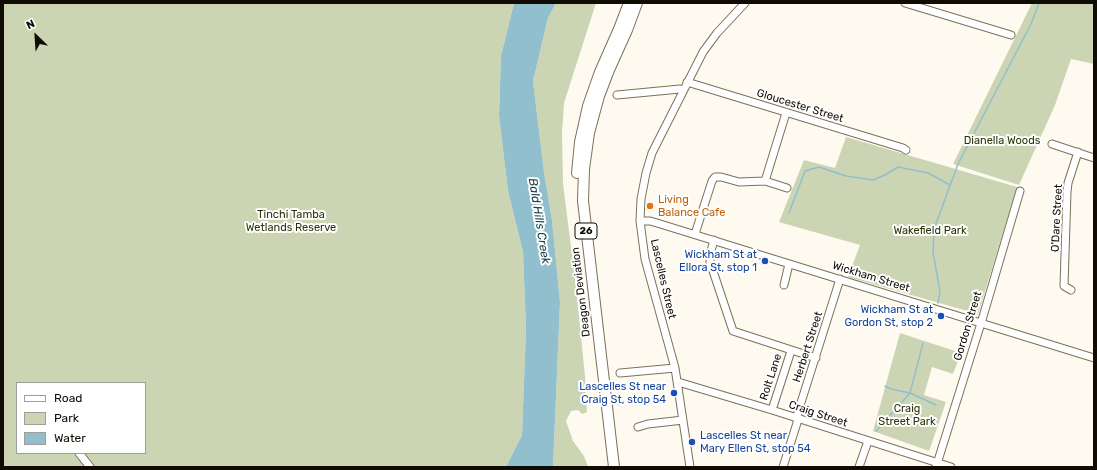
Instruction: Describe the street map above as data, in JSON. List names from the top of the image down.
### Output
{
  "streets": {
    "highway": ["26", "Deagon Deviation"],
    "street": [
      "Gloucester Street",
      "O'Dare Street",
      "Wickham Street",
      "Lascelles Street",
      "Gordon Street",
      "Herbert Street",
      "Rolt Lane",
      "Craig Street"
    ]
  },
  "crossings": [
    ["Gloucester Street", "Lascelles Street"],
    ["Wickham Street", "Lascelles Street"],
    ["Wickham Street", "Gordon Street"],
    ["Wickham Street", "Herbert Street"],
    ["Lascelles Street", "Craig Street"],
    ["Gordon Street", "Craig Street"],
    ["Herbert Street", "Craig Street"],
    ["Rolt Lane", "Craig Street"]
  ],
  "water": ["Bald Hills Creek"],
  "parks": [
    "Dianella Woods",
    "Tinchi Tamba Wetlands Reserve",
    "Wakefield Park",
    "Craig Street Park"
  ],
  "places": [
    "Living Balance Cafe",
    "Wickham St at Ellora St, stop 1",
    "Wickham St at Gordon St, stop 2",
    "Lascelles St near Craig St, stop 54",
    "Lascelles St near Mary Ellen St, stop 54"
  ],
  "legend": ["Road", "Park", "Water"],
  "north": "top left"
}
